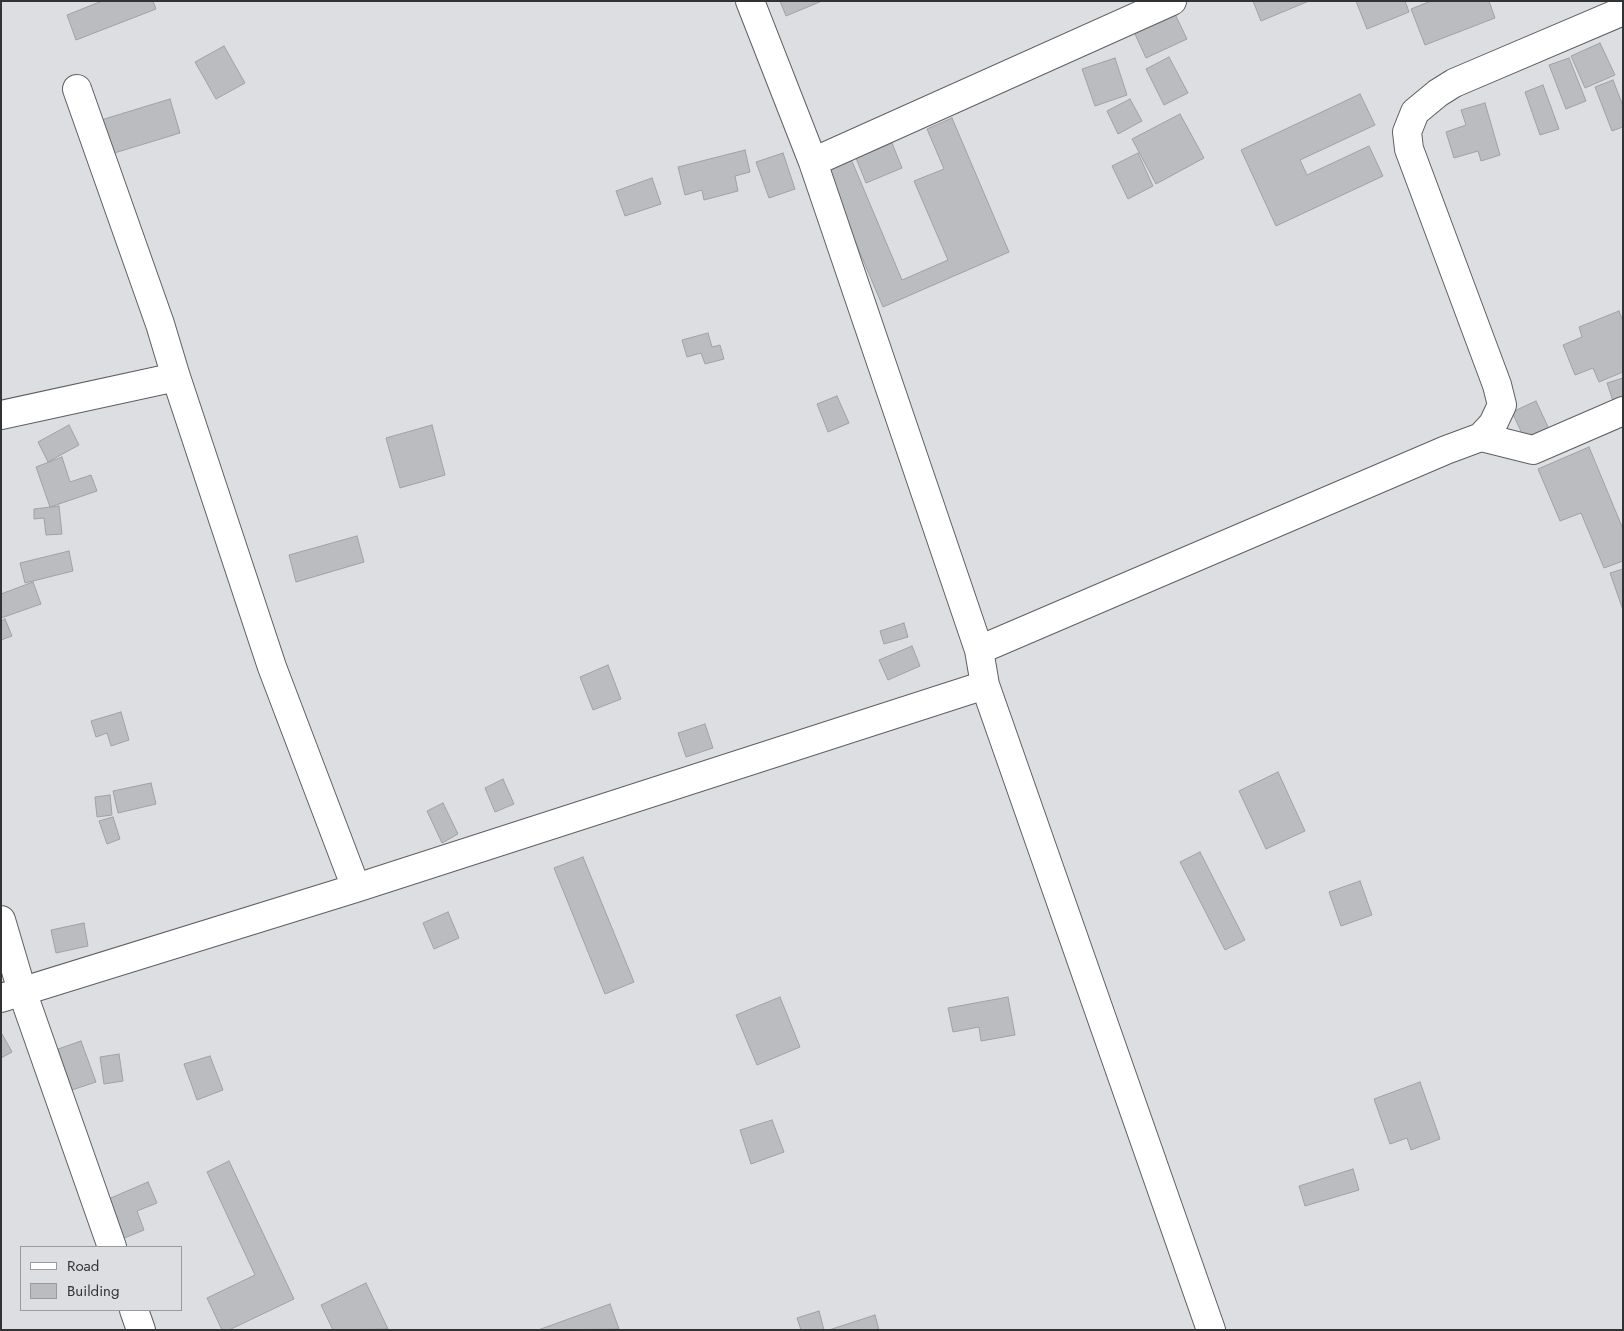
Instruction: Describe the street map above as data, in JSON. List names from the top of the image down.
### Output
{
  "legend": ["Road", "Building"]
}
